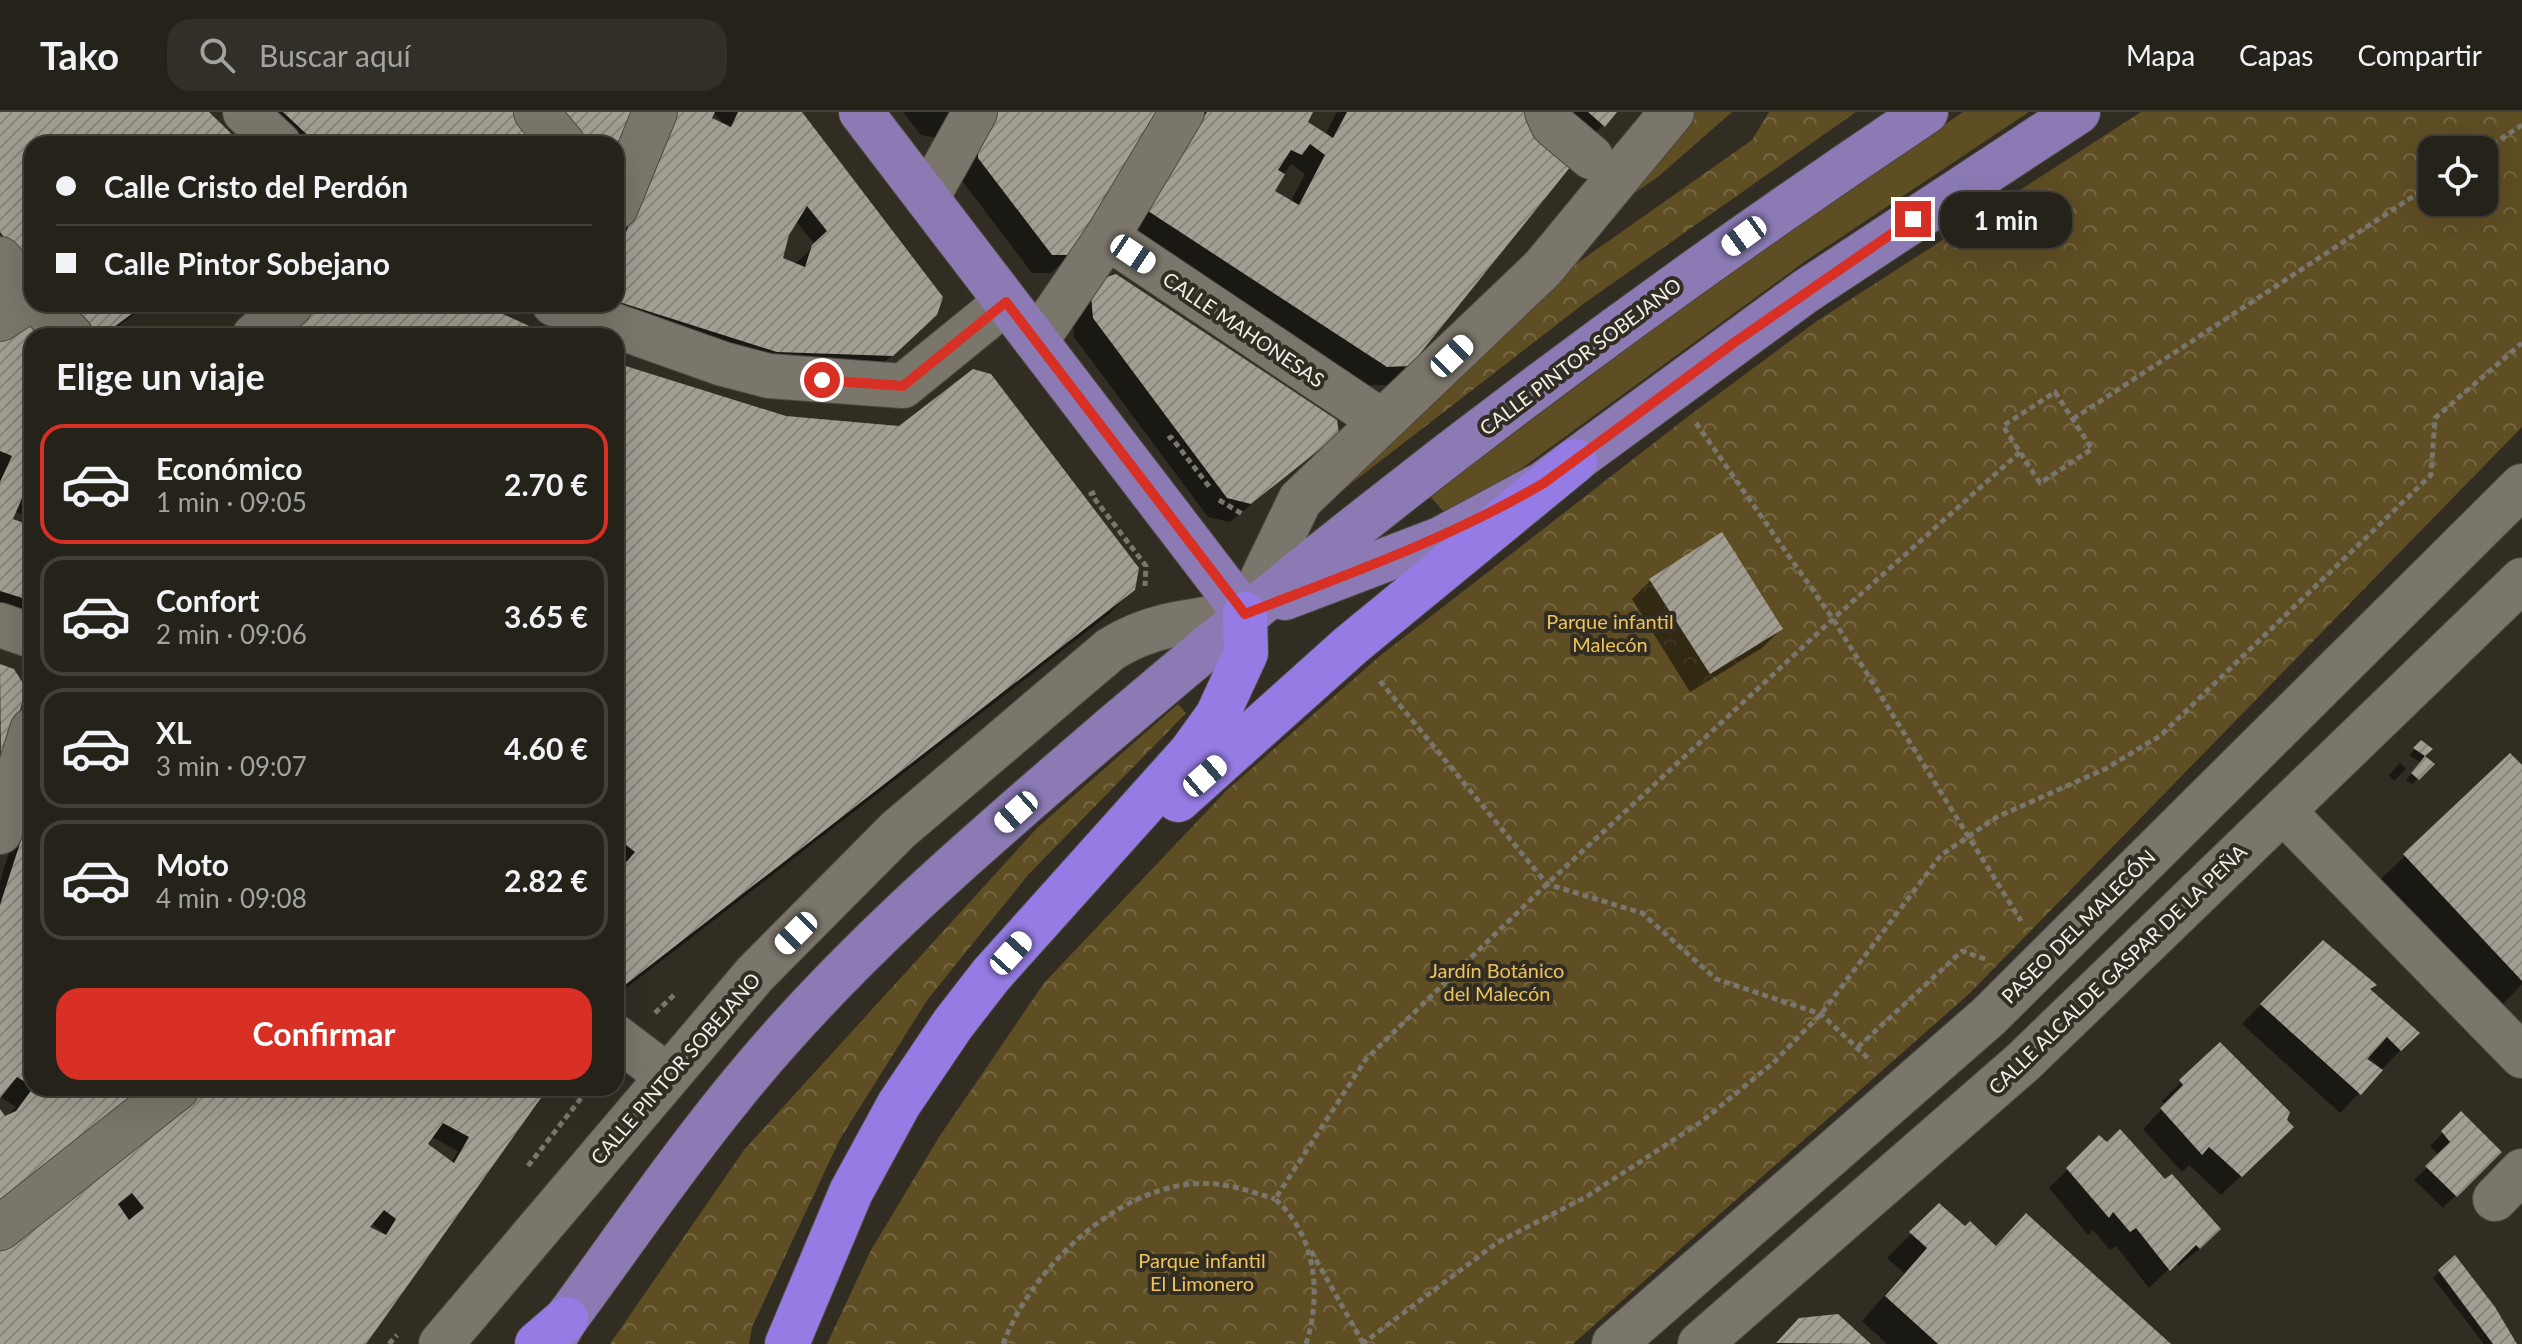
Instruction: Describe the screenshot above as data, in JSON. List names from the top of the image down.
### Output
{
  "streets": {
    "main road": ["CALLE PINTOR SOBEJANO"],
    "street": ["CALLE MAHONESAS", "PASEO DEL MALECÓN", "CALLE ALCALDE GASPAR DE LA PEÑA"]
  },
  "parks": ["Parque infantil Malecón", "Jardín Botánico del Malecón", "Parque infantil El Limonero"],
  "page": {
    "header": "Tako",
    "search": "Buscar aquí",
    "nav": ["Mapa", "Capas", "Compartir"],
    "banner": ["Calle Cristo del Perdón", "Calle Pintor Sobejano"],
    "bubble": "1 min",
    "heading": "Elige un viaje",
    "list": [
      {
        "name": "Económico",
        "note": "1 min · 09:05",
        "value": "2.70 €"
      },
      {
        "name": "Confort",
        "note": "2 min · 09:06",
        "value": "3.65 €"
      },
      {
        "name": "XL",
        "note": "3 min · 09:07",
        "value": "4.60 €"
      },
      {
        "name": "Moto",
        "note": "4 min · 09:08",
        "value": "2.82 €"
      }
    ],
    "buttons": "Confirmar"
  }
}
